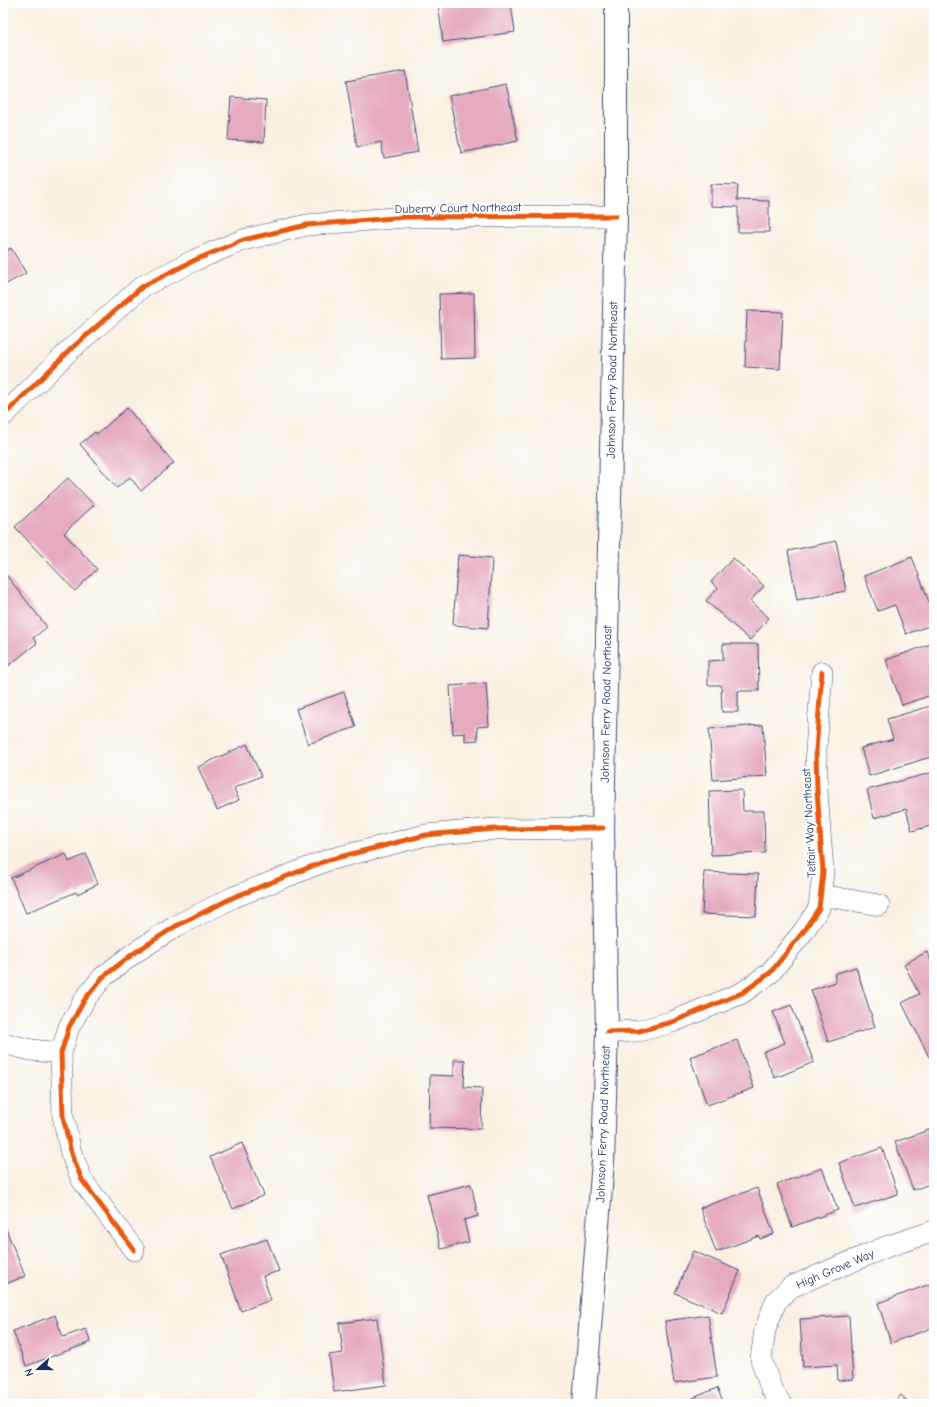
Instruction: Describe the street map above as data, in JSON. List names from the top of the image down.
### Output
{
  "streets": {
    "main road": ["Johnson Ferry Road Northeast"],
    "street": ["Duberry Court Northeast", "Telfair Way Northeast", "High Grove Way"]
  },
  "crossings": [
    ["Duberry Court Northeast", "Johnson Ferry Road Northeast"],
    ["Johnson Ferry Road Northeast", "Telfair Way Northeast"]
  ],
  "north": "left"
}
